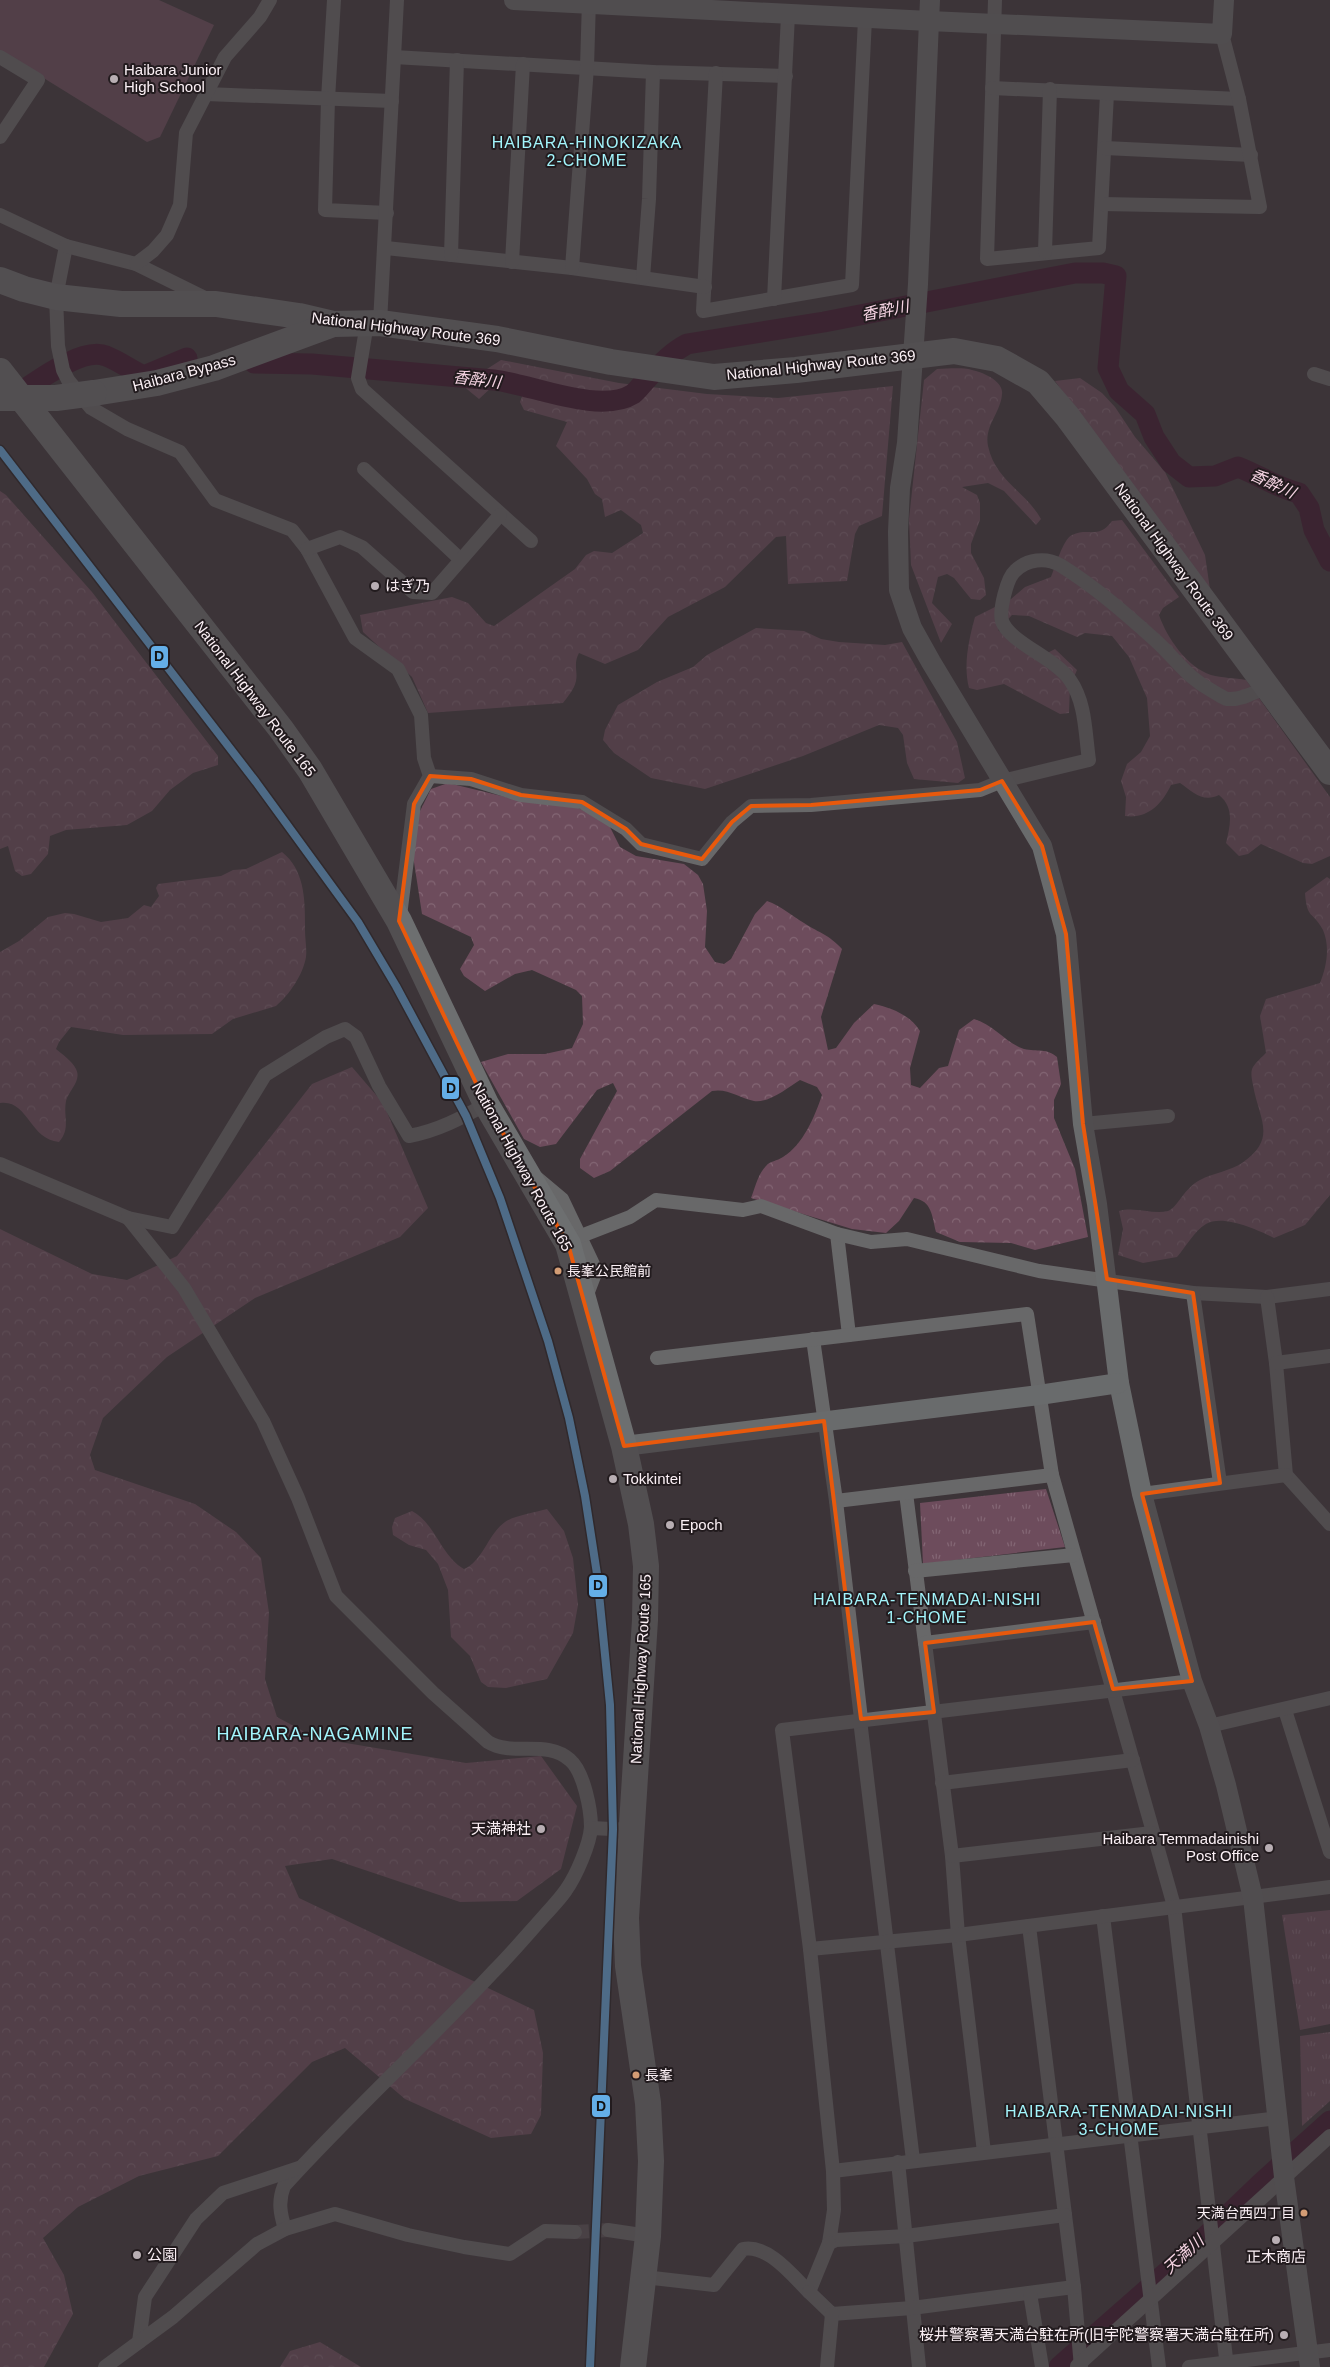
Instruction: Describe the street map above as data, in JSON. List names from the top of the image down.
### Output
{
  "streets": {
    "highway": ["National Highway Route 369", "Haibara Bypass", "National Highway Route 165"]
  },
  "crossings": [
    ["National Highway Route 369", "Haibara Bypass"]
  ],
  "districts": [
    "HAIBARA-HINOKIZAKA 2-CHOME",
    "HAIBARA-TENMADAI-NISHI 1-CHOME",
    "HAIBARA-NAGAMINE",
    "HAIBARA-TENMADAI-NISHI 3-CHOME"
  ],
  "water": ["香酔川", "天満川"],
  "places": [
    "Haibara Junior High School",
    "はぎ乃",
    "長峯公民館前",
    "Tokkintei",
    "Epoch",
    "天満神社",
    "Haibara Temmadainishi Post Office",
    "長峯",
    "天満台西四丁目",
    "正木商店",
    "公園",
    "桜井警察署天満台駐在所(旧宇陀警察署天満台駐在所)"
  ],
  "lines": ["transit line D"]
}
